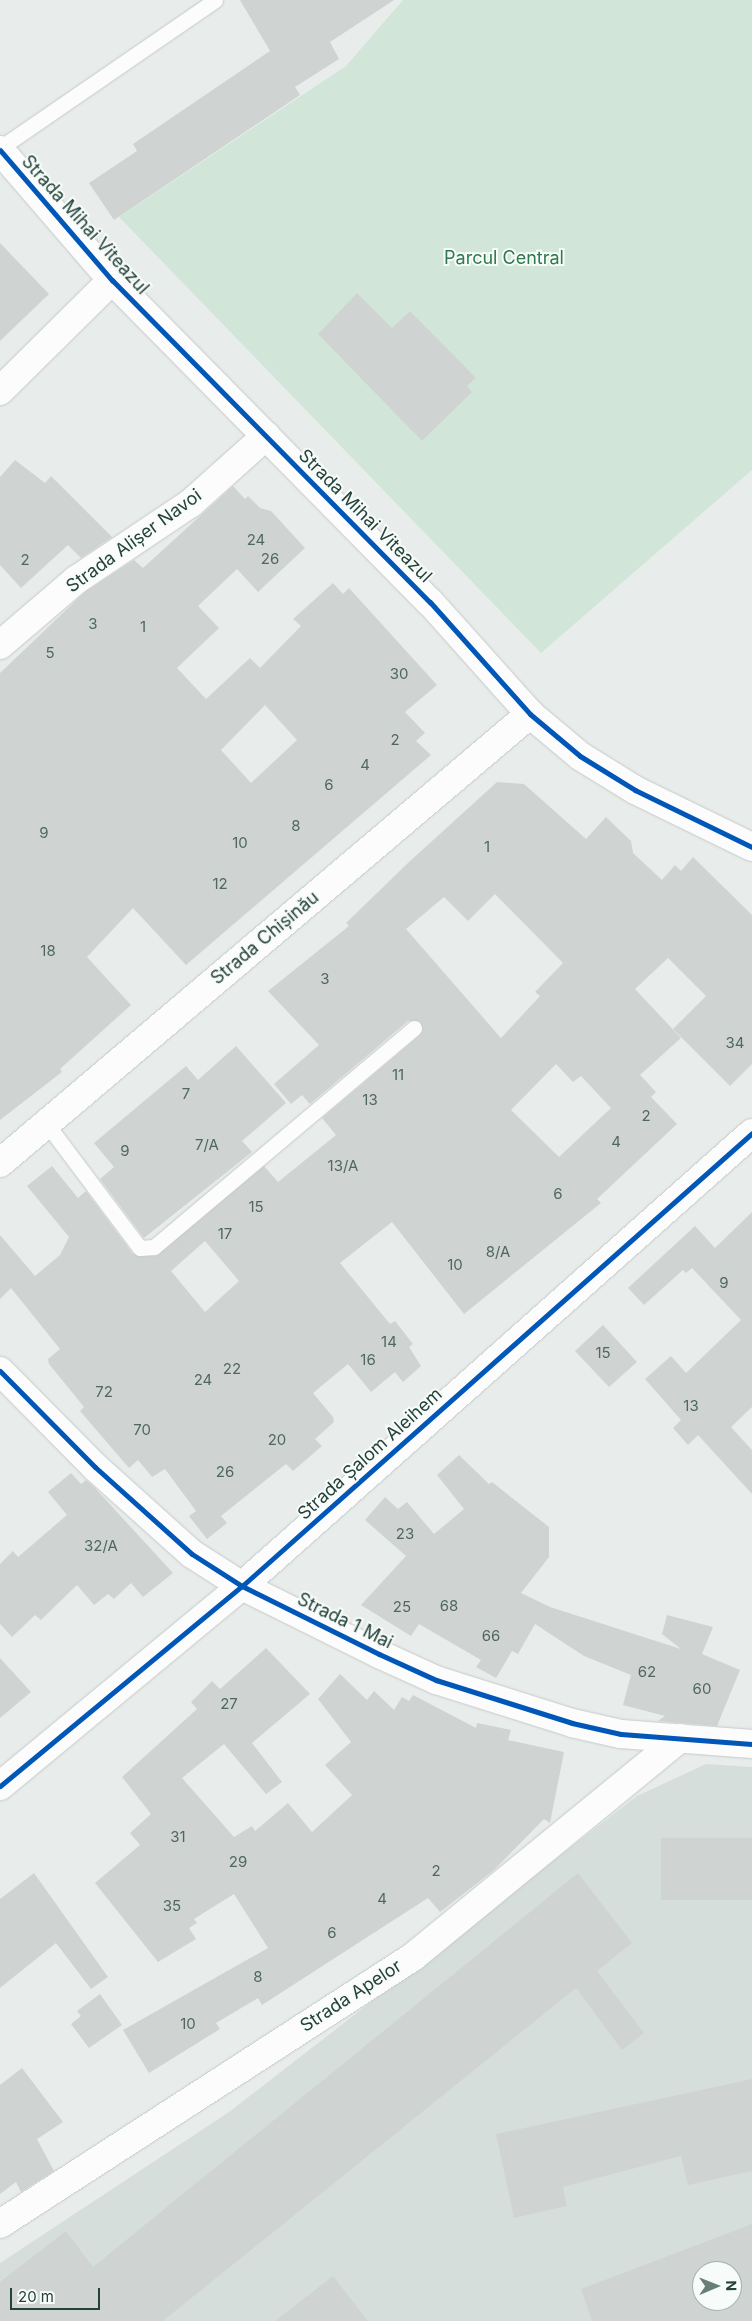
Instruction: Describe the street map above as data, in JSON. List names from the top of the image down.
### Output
{
  "streets": {
    "street": [
      "Strada Mihai Viteazul",
      "Strada Alișer Navoi",
      "Strada Chișinău",
      "Strada Șalom Aleihem",
      "Strada 1 Mai",
      "Strada Apelor"
    ]
  },
  "crossings": [
    ["Strada Mihai Viteazul", "Strada Alișer Navoi"],
    ["Strada Mihai Viteazul", "Strada Chișinău"],
    ["Strada Șalom Aleihem", "Strada 1 Mai"],
    ["Strada 1 Mai", "Strada Apelor"]
  ],
  "parks": ["Parcul Central"],
  "house_numbers": [
    "24",
    "26",
    "2",
    "3",
    "1",
    "5",
    "30",
    "2",
    "4",
    "6",
    "8",
    "9",
    "10",
    "1",
    "12",
    "18",
    "3",
    "34",
    "11",
    "7",
    "13",
    "2",
    "4",
    "7/A",
    "9",
    "13/A",
    "6",
    "15",
    "17",
    "8/A",
    "10",
    "9",
    "14",
    "15",
    "16",
    "22",
    "24",
    "72",
    "13",
    "70",
    "20",
    "26",
    "23",
    "32/A",
    "68",
    "25",
    "66",
    "62",
    "60",
    "27",
    "31",
    "29",
    "2",
    "4",
    "35",
    "6",
    "8",
    "10"
  ],
  "scale_bar": "20 m",
  "north": "right"
}
